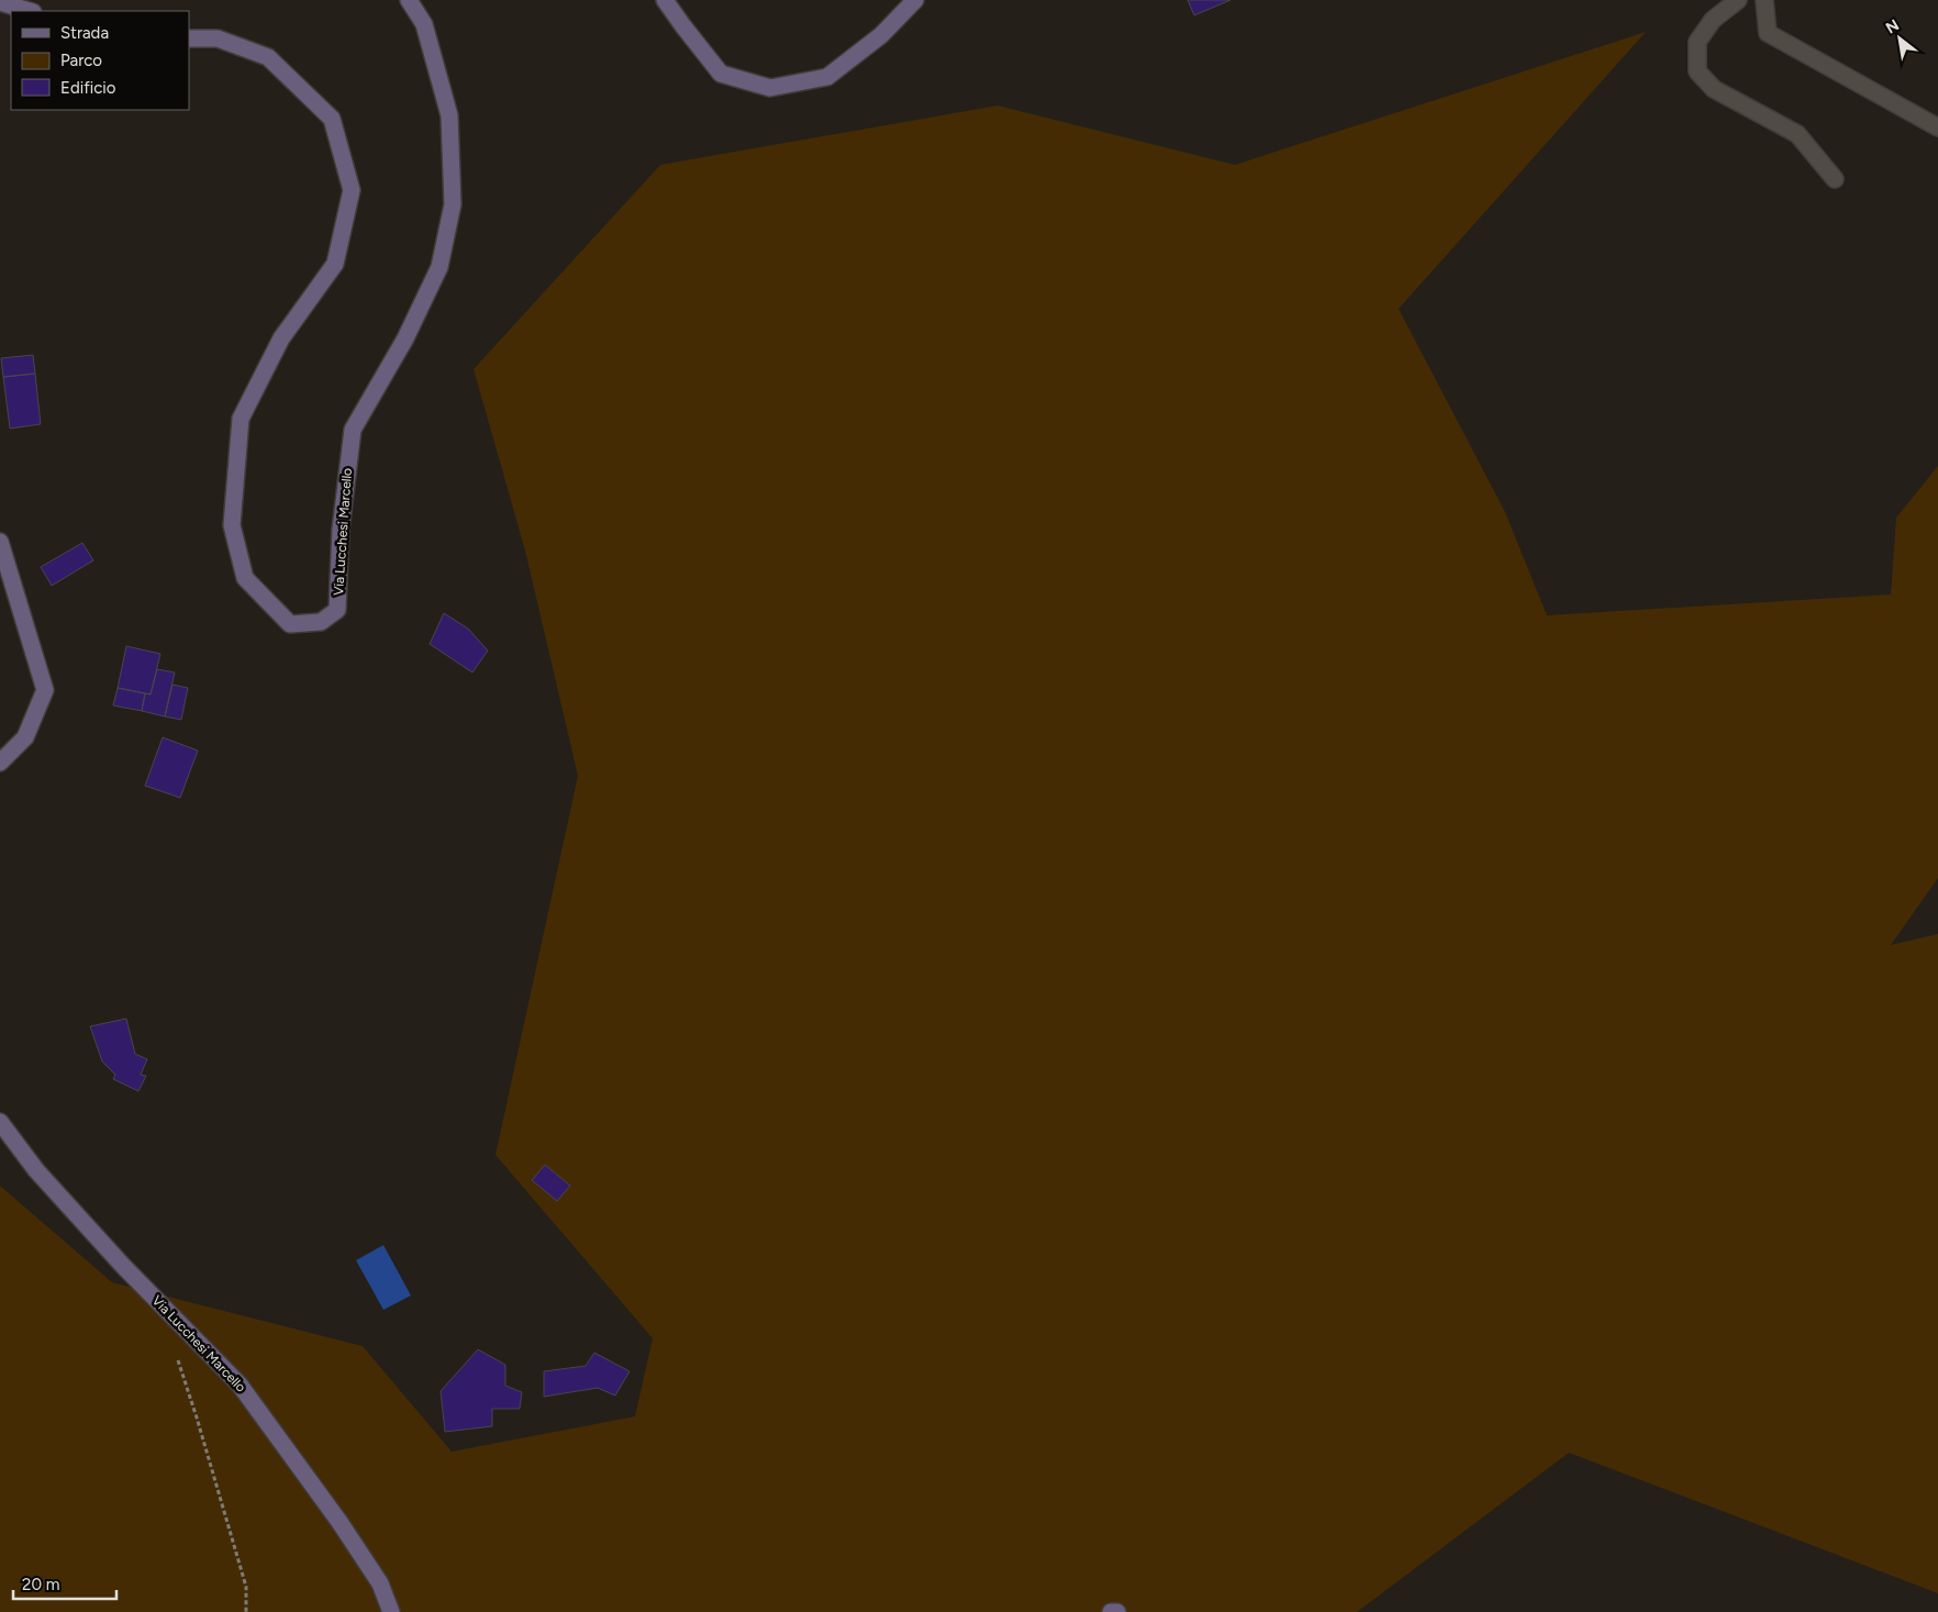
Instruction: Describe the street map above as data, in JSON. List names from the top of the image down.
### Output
{
  "streets": {
    "street": ["Via Lucchesi Marcello"]
  },
  "legend": ["Strada", "Parco", "Edificio"],
  "scale_bar": "20 m",
  "north": "top left"
}
